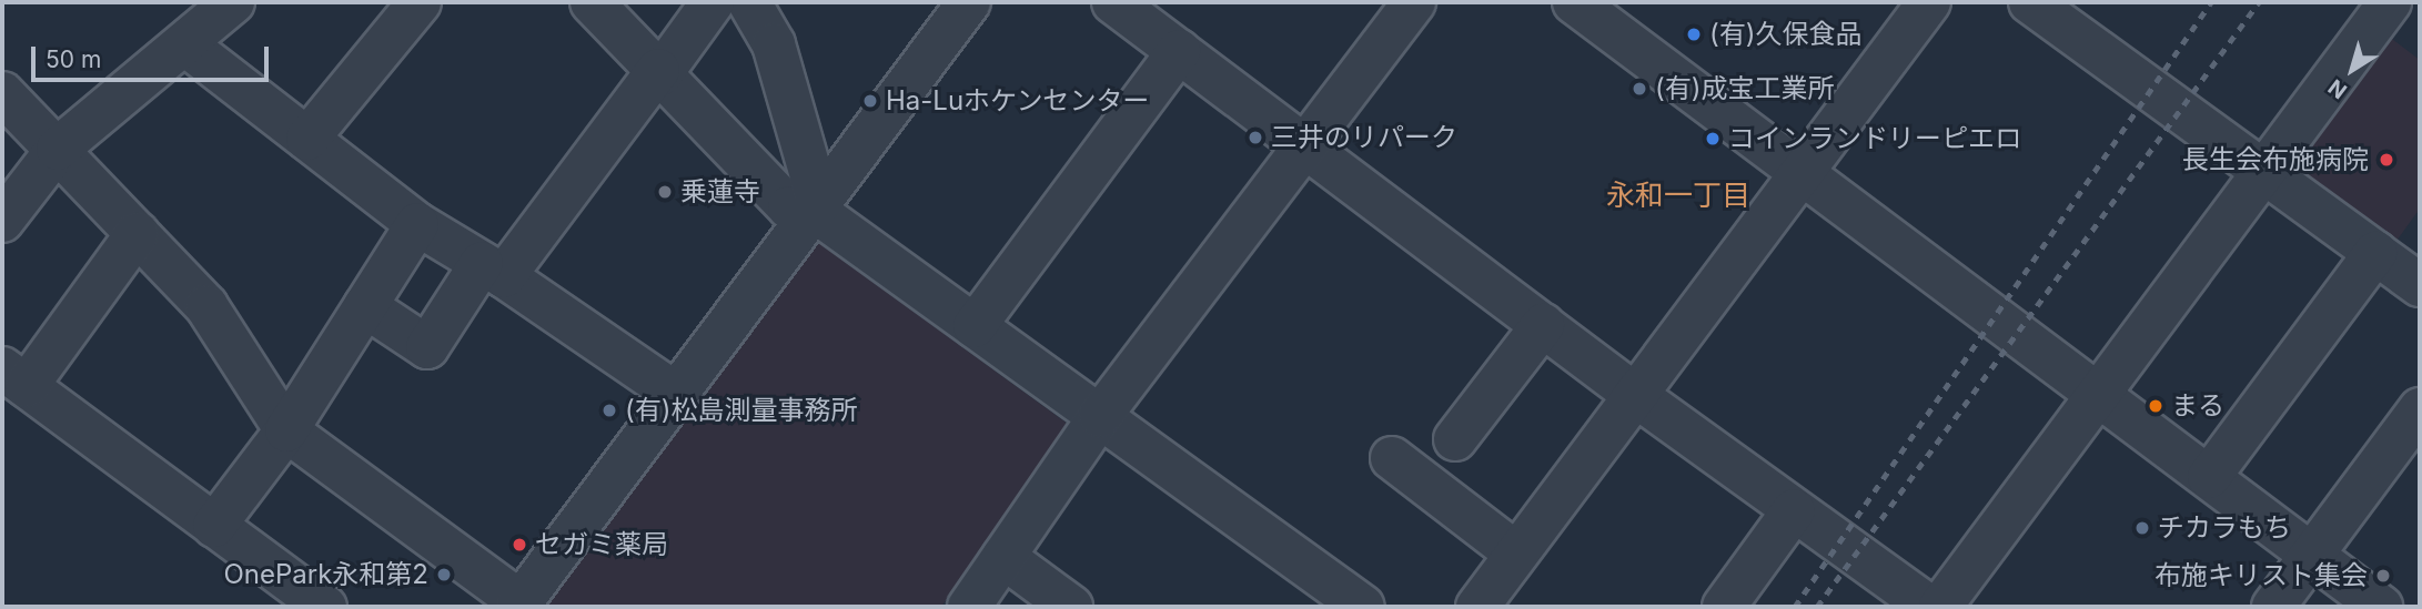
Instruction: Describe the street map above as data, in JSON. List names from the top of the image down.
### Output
{
  "districts": ["永和一丁目"],
  "places": [
    "(有)久保食品",
    "(有)成宝工業所",
    "Ha-Luホケンセンター",
    "三井のリパーク",
    "コインランドリーピエロ",
    "長生会布施病院",
    "乗蓮寺",
    "まる",
    "(有)松島測量事務所",
    "チカラもち",
    "セガミ薬局",
    "OnePark永和第2",
    "布施キリスト集会"
  ],
  "scale_bar": "50 m",
  "north": "bottom left"
}
